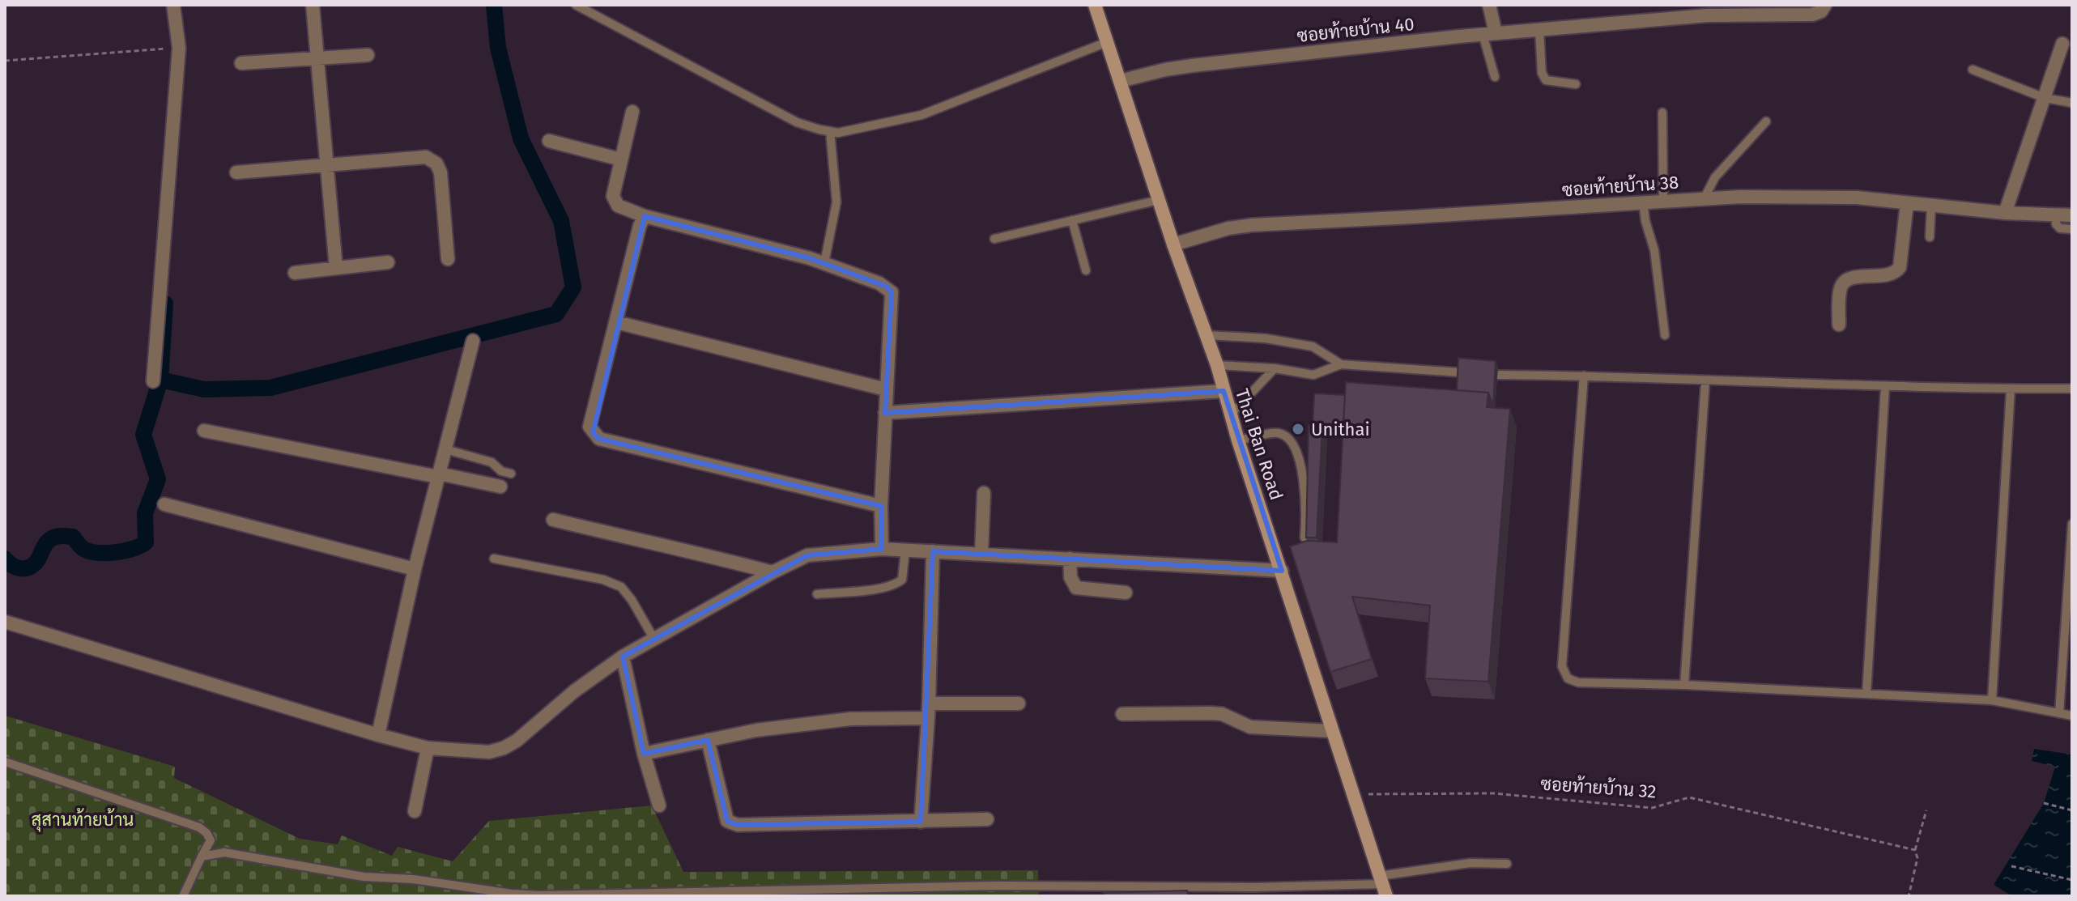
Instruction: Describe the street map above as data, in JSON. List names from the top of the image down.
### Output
{
  "streets": {
    "street": ["ซอยท้ายบ้าน 40", "ซอยท้ายบ้าน 38", "Thai Ban Road"],
    "path": ["ซอยท้ายบ้าน 32"]
  },
  "crossings": [
    ["ซอยท้ายบ้าน 40", "Thai Ban Road"],
    ["ซอยท้ายบ้าน 38", "Thai Ban Road"]
  ],
  "parks": ["สุสานท้ายบ้าน"],
  "places": ["Unithai"]
}
